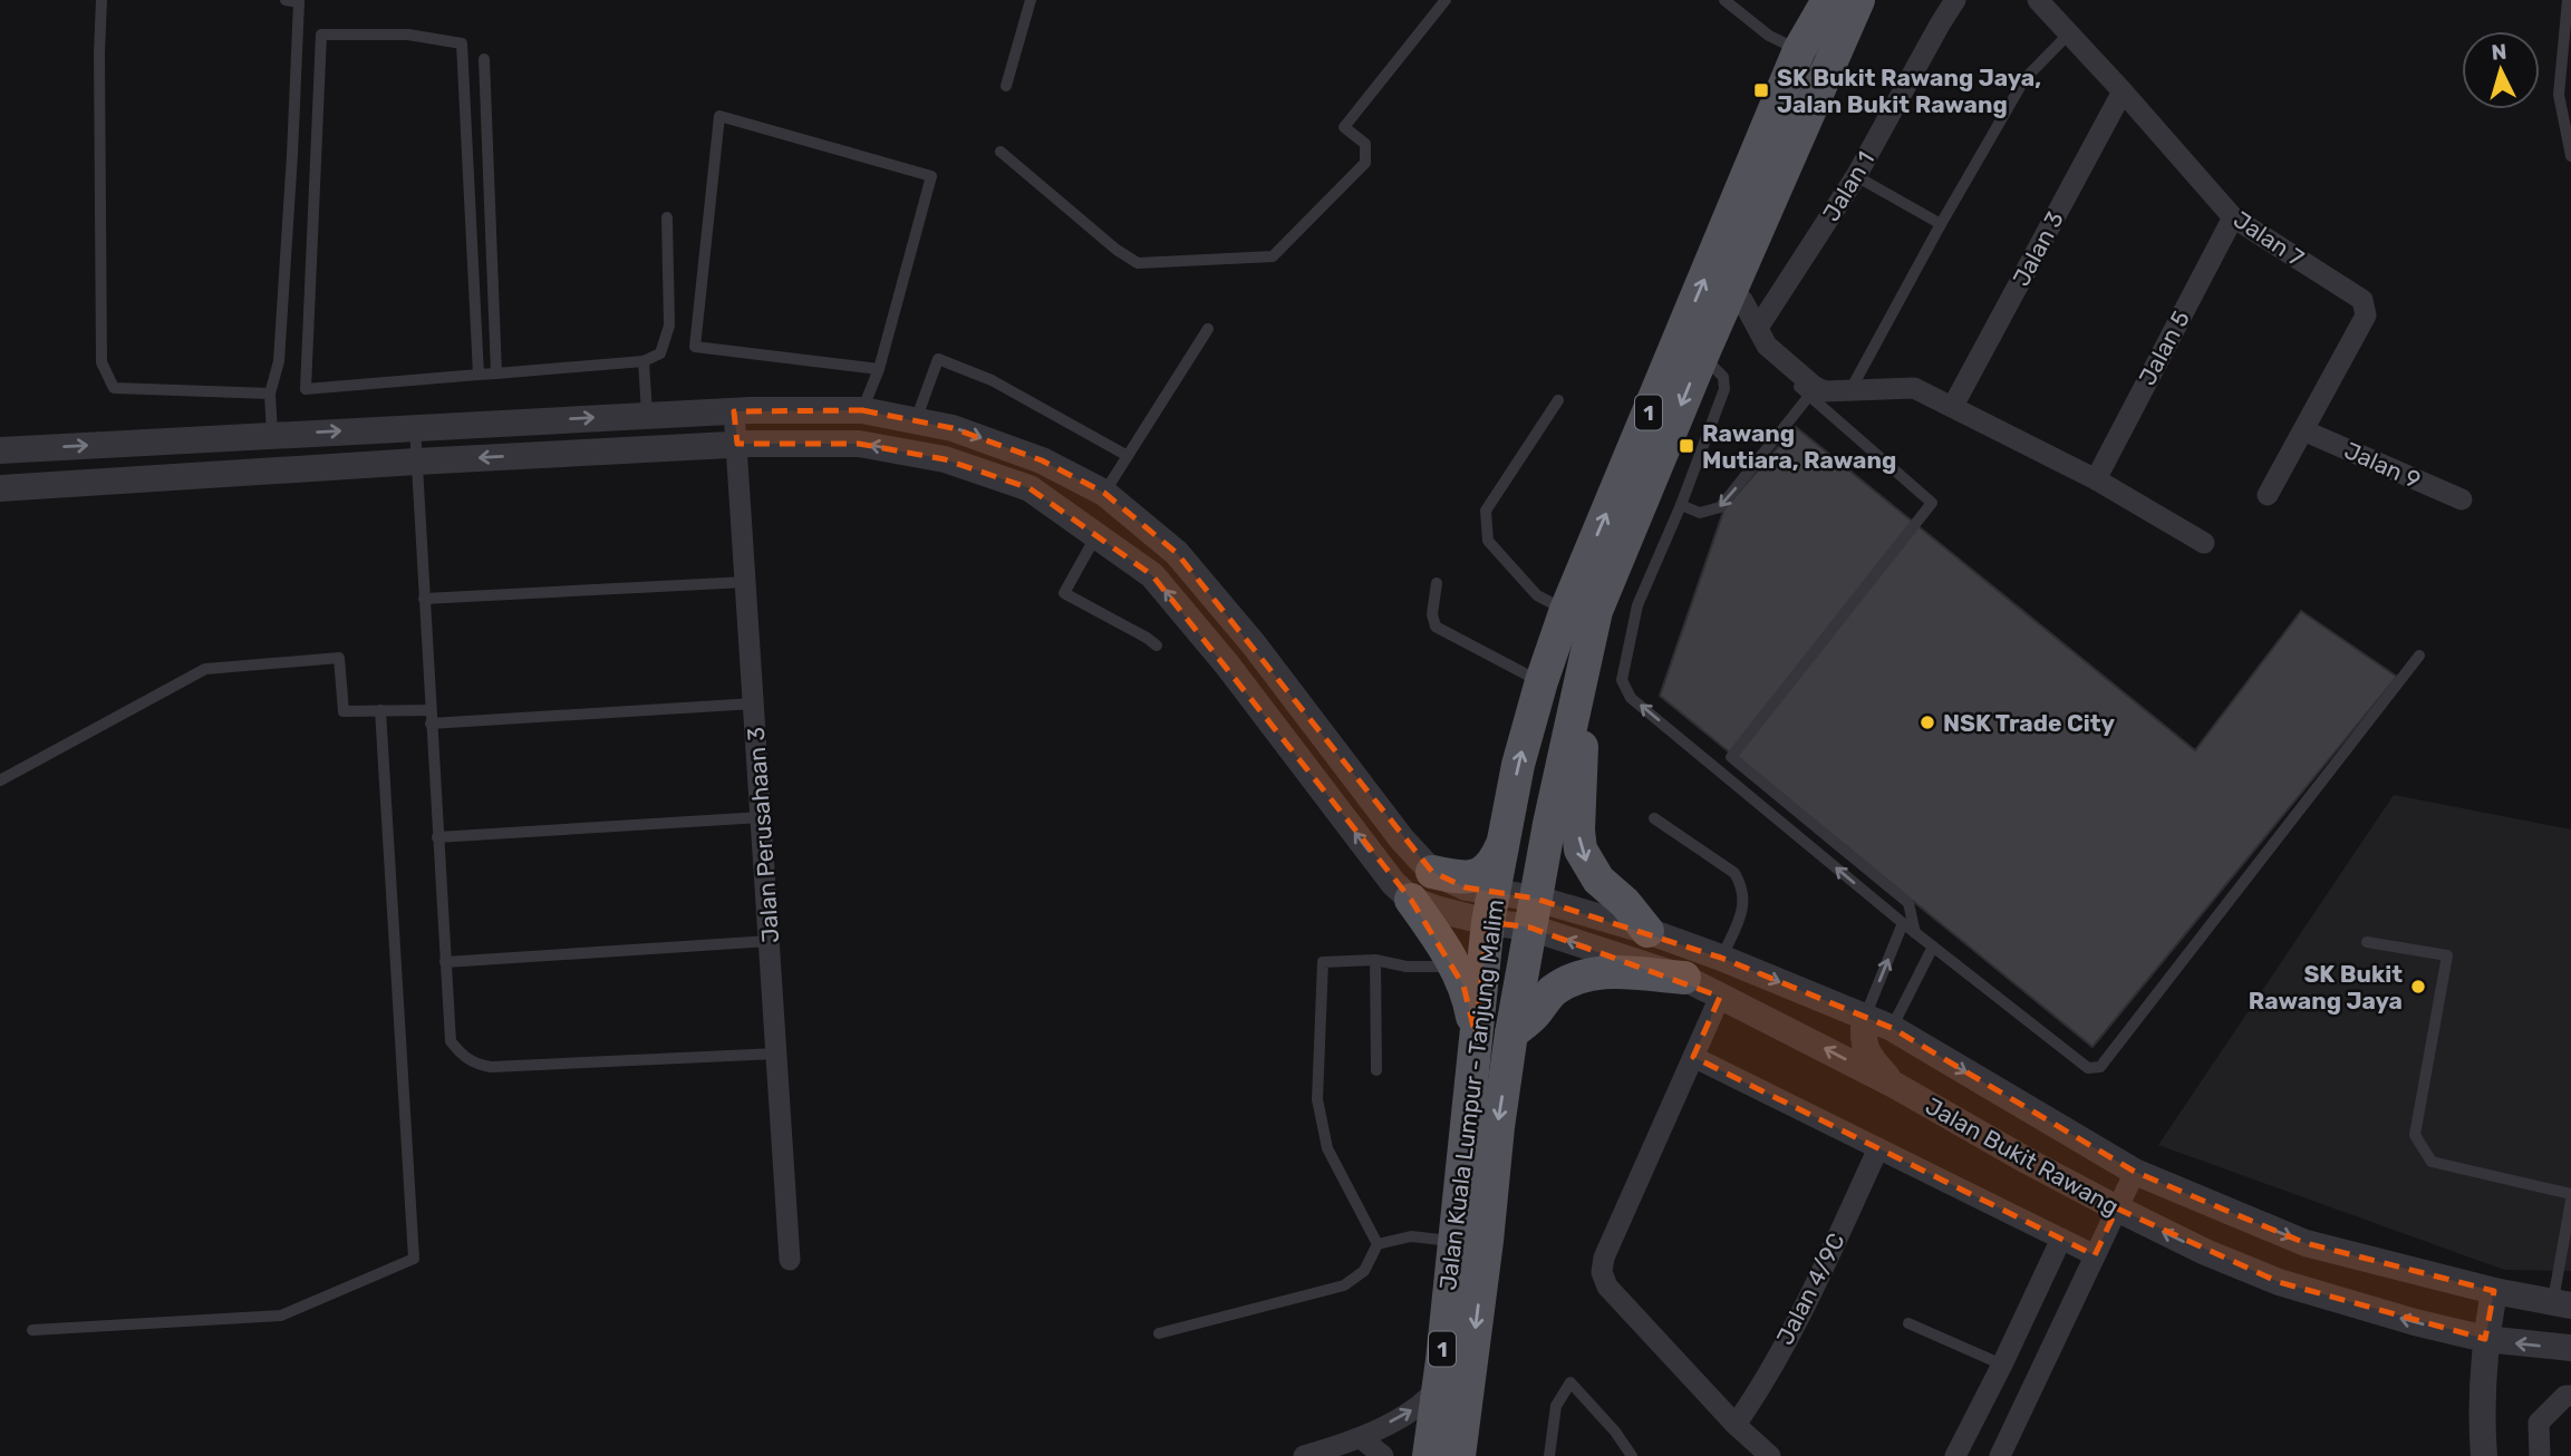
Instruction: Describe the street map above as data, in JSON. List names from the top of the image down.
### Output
{
  "streets": {
    "main road": ["1", "Jalan Kuala Lumpur - Tanjung Malim"],
    "street": [
      "Jalan 1",
      "Jalan 7",
      "Jalan 3",
      "Jalan 5",
      "Jalan 9",
      "Jalan Perusahaan 3",
      "Jalan Bukit Rawang",
      "Jalan 4/9C"
    ]
  },
  "crossings": [
    ["Jalan 7", "Jalan 3"],
    ["Jalan 7", "Jalan 5"],
    ["Jalan 7", "Jalan 9"],
    ["Jalan Kuala Lumpur - Tanjung Malim", "Jalan Bukit Rawang"]
  ],
  "places": {
    "transit": ["SK Bukit Rawang Jaya, Jalan Bukit Rawang", "Rawang Mutiara, Rawang"],
    "other": ["NSK Trade City", "SK Bukit Rawang Jaya"]
  },
  "north": "top"
}
